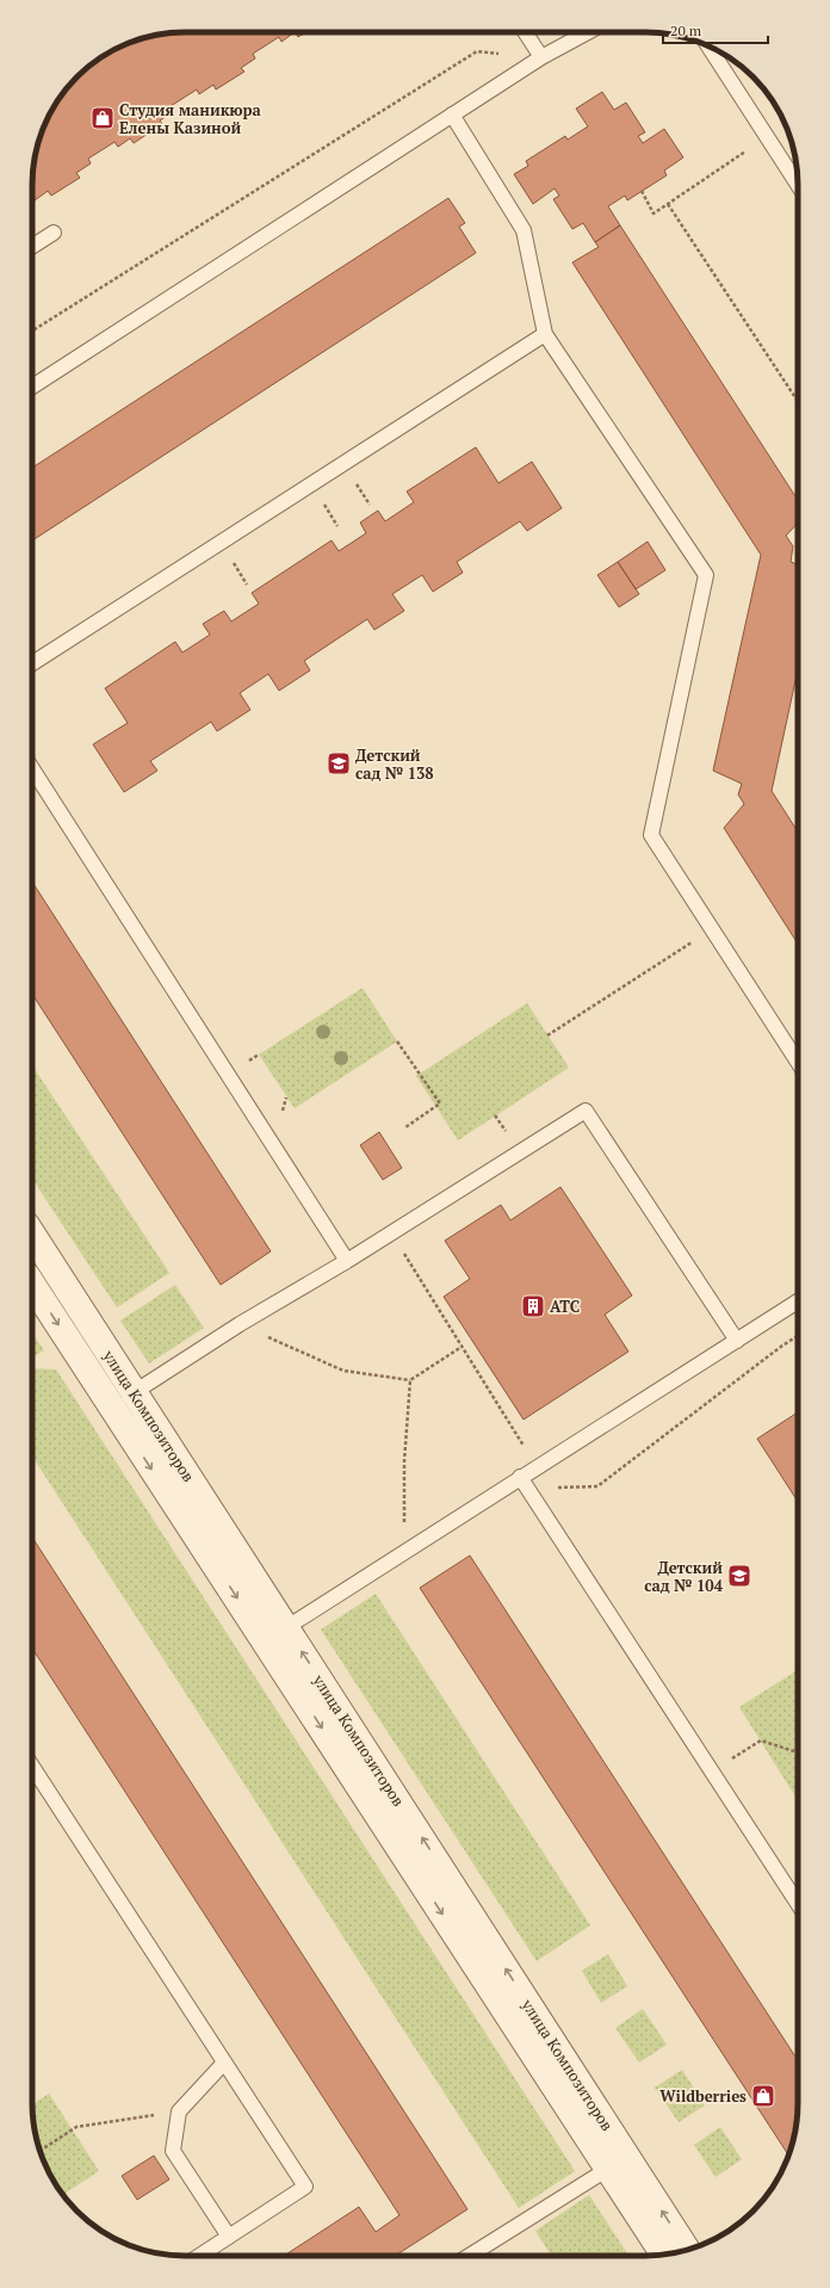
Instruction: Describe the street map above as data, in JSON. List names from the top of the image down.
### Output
{
  "streets": {
    "street": ["улица Композиторов"]
  },
  "places": {
    "shop": ["Студия маникюра Елены Казиной", "Wildberries"],
    "school or university": ["Детский сад № 138", "Детский сад № 104"],
    "building": ["АТС"]
  },
  "scale_bar": "20 m"
}
